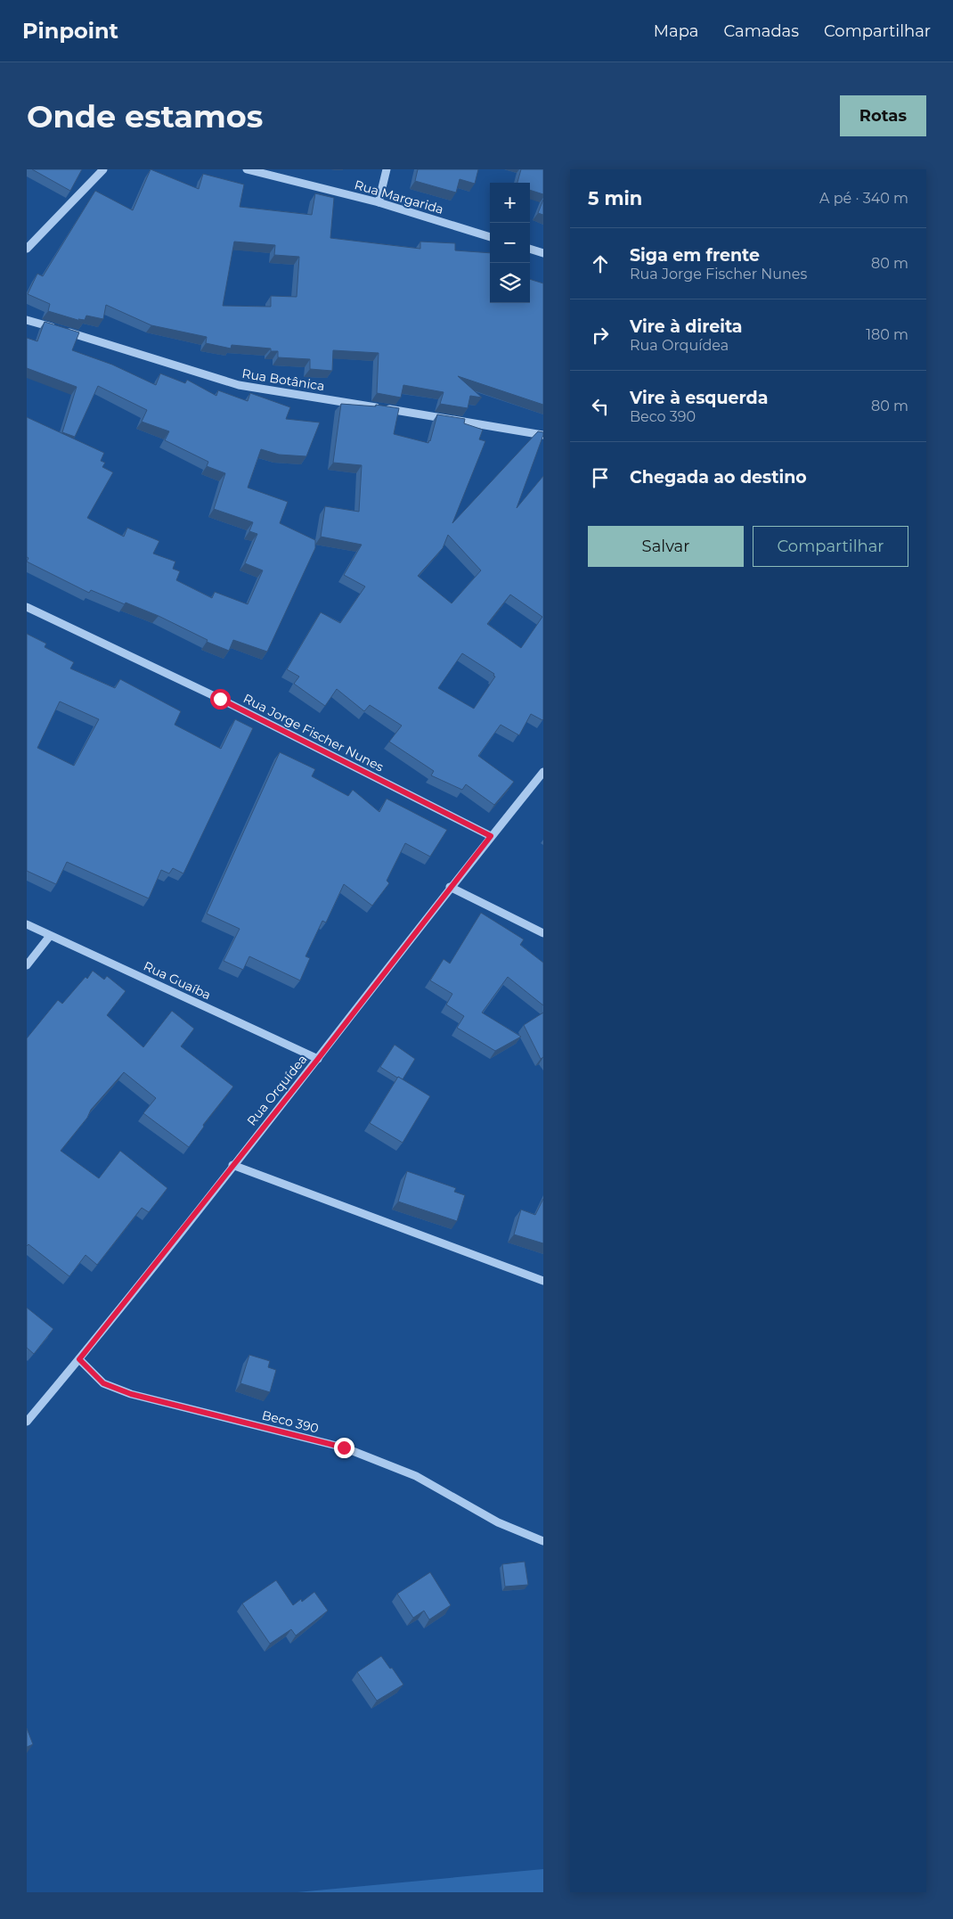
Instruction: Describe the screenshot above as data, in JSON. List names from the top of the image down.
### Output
{
  "streets": {
    "street": [
      "Rua Margarida",
      "Rua Botânica",
      "Rua Jorge Fischer Nunes",
      "Rua Guaíba",
      "Rua Orquídea",
      "Beco 390"
    ]
  },
  "crossings": [
    ["Rua Jorge Fischer Nunes", "Rua Orquídea"],
    ["Rua Guaíba", "Rua Orquídea"],
    ["Rua Orquídea", "Beco 390"]
  ],
  "page": {
    "header": "Pinpoint",
    "nav": ["Mapa", "Camadas", "Compartilhar"],
    "buttons": [
      "Rotas",
      ["Salvar", "Compartilhar"]
    ],
    "title": "Onde estamos",
    "heading": ["5 min", "A pé · 340 m"],
    "map_buttons": ["+", "−"],
    "list": [
      ["Siga em frente", "Rua Jorge Fischer Nunes", "80 m"],
      ["Vire à direita", "Rua Orquídea", "180 m"],
      ["Vire à esquerda", "Beco 390", "80 m"],
      "Chegada ao destino"
    ]
  }
}
